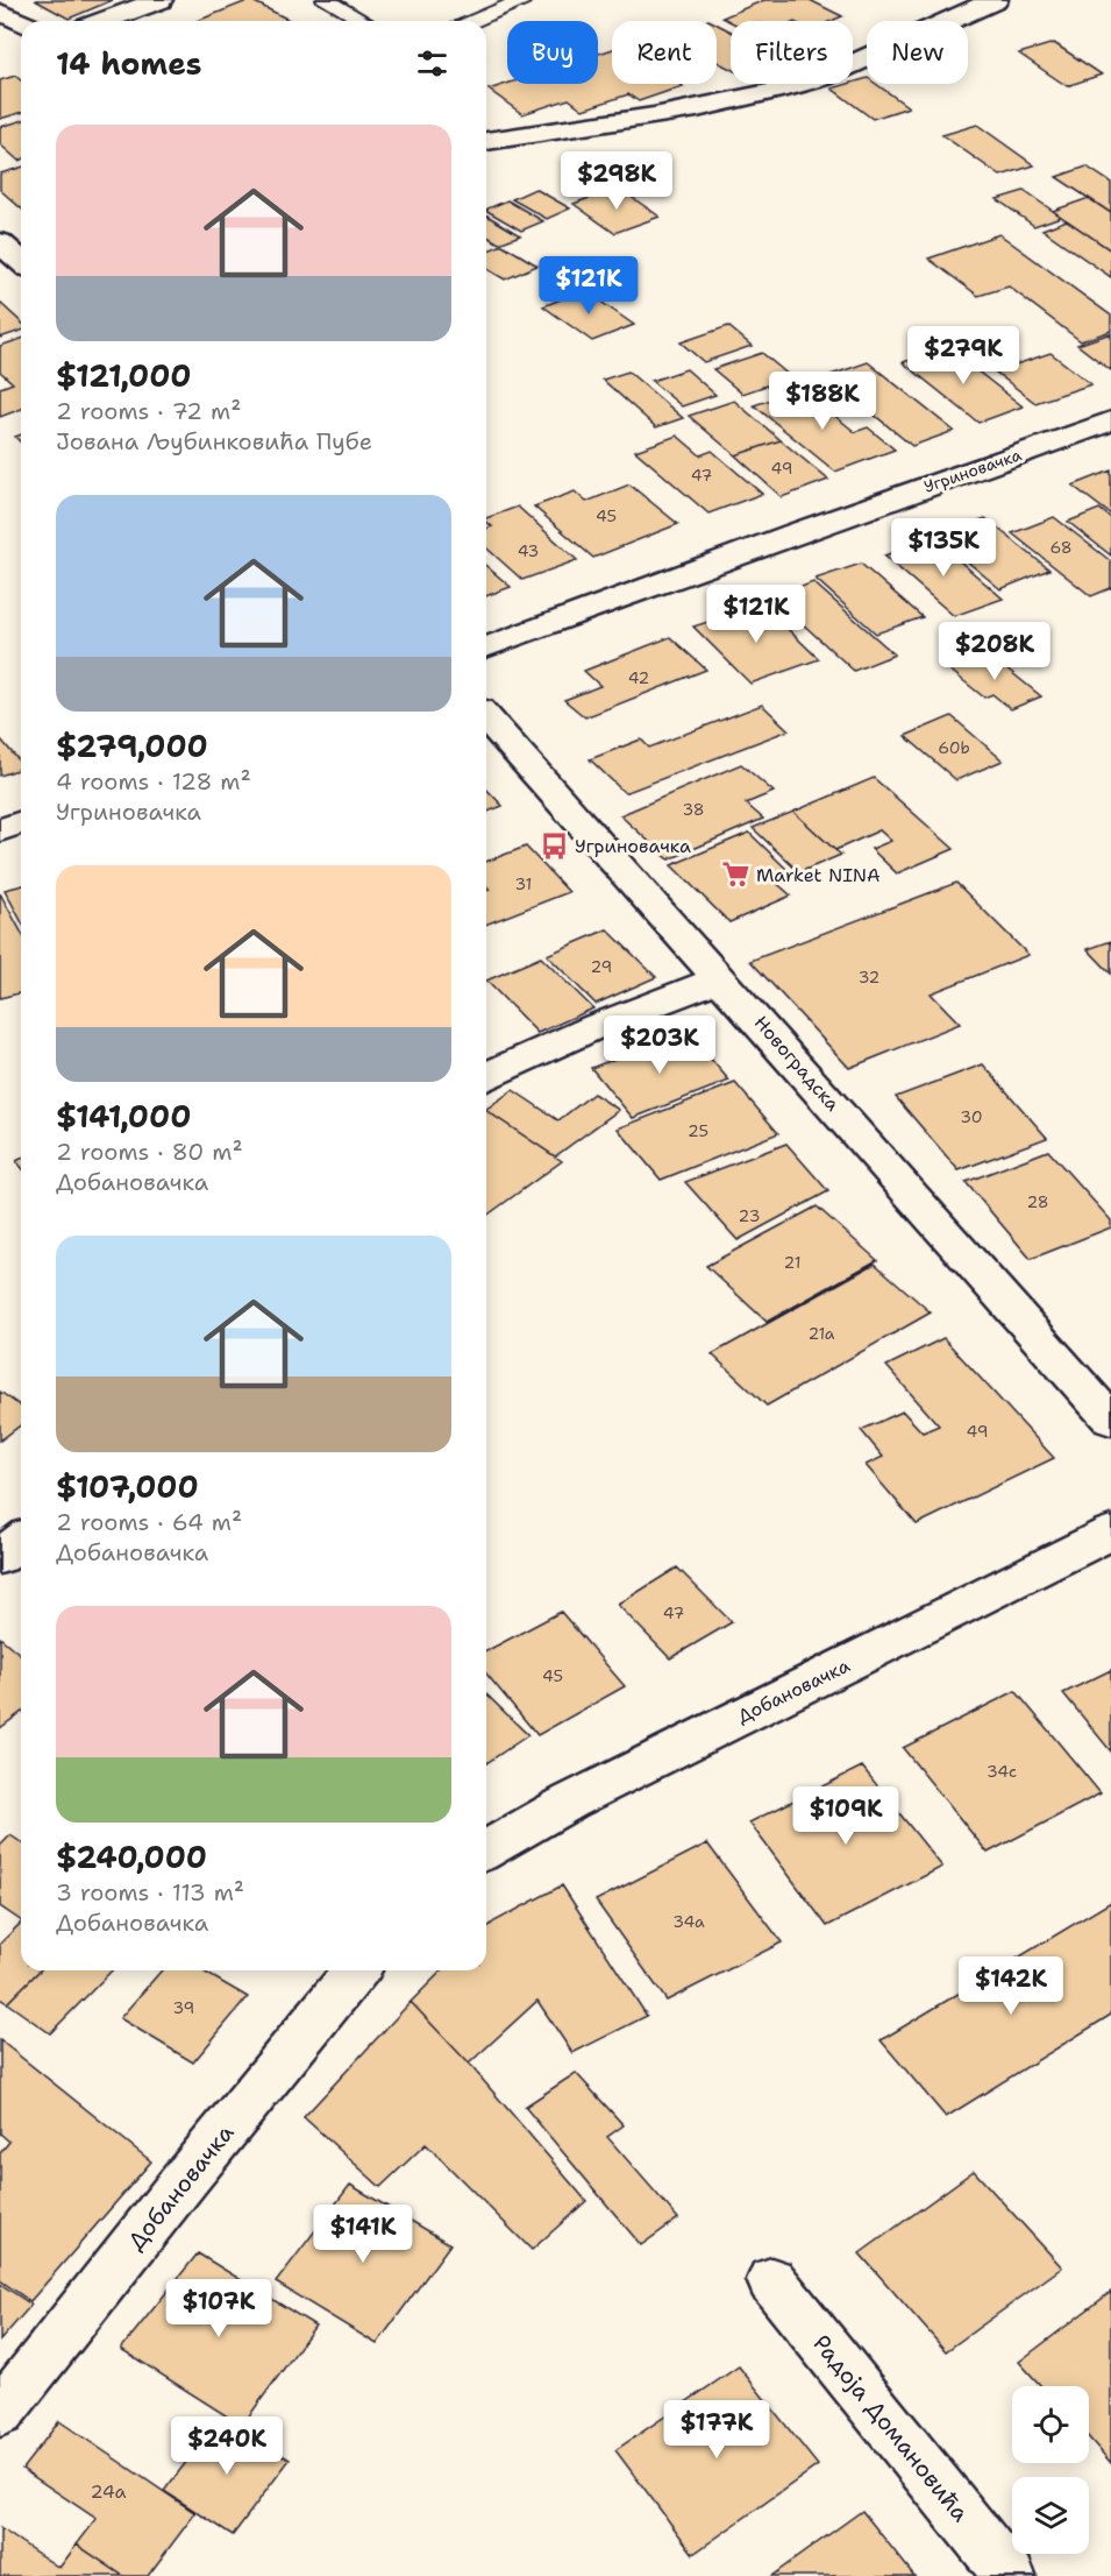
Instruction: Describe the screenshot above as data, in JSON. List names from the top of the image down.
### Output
{
  "streets": {
    "street": [
      "Угриновачка",
      "Новоградска",
      "Добановачка",
      "Радоја Домановића"
    ]
  },
  "places": {
    "bus stop": ["Угриновачка"],
    "supermarket": ["Market NINA"]
  },
  "house_numbers": [
    "49",
    "47",
    "45",
    "68",
    "43",
    "42",
    "60b",
    "38",
    "31",
    "29",
    "32",
    "30",
    "25",
    "28",
    "23",
    "21",
    "21a",
    "49",
    "47",
    "45",
    "34c",
    "34a",
    "39",
    "24a"
  ],
  "page": {
    "chip": [
      "Buy",
      "Rent",
      "Filters",
      "New"
    ],
    "heading": "14 homes",
    "list": [
      {
        "name": "$121,000",
        "note": "2 rooms · 72 m² · Јована Љубинковића Пубе"
      },
      {
        "name": "$279,000",
        "note": "4 rooms · 128 m² · Угриновачка"
      },
      {
        "name": "$141,000",
        "note": "2 rooms · 80 m² · Добановачка"
      },
      {
        "name": "$107,000",
        "note": "2 rooms · 64 m² · Добановачка"
      },
      {
        "name": "$240,000",
        "note": "3 rooms · 113 m² · Добановачка"
      }
    ],
    "price": [
      "$298K",
      "$121K",
      "$279K",
      "$188K",
      "$135K",
      "$121K",
      "$208K",
      "$203K",
      "$109K",
      "$142K",
      "$141K",
      "$107K",
      "$177K",
      "$240K"
    ]
  }
}
